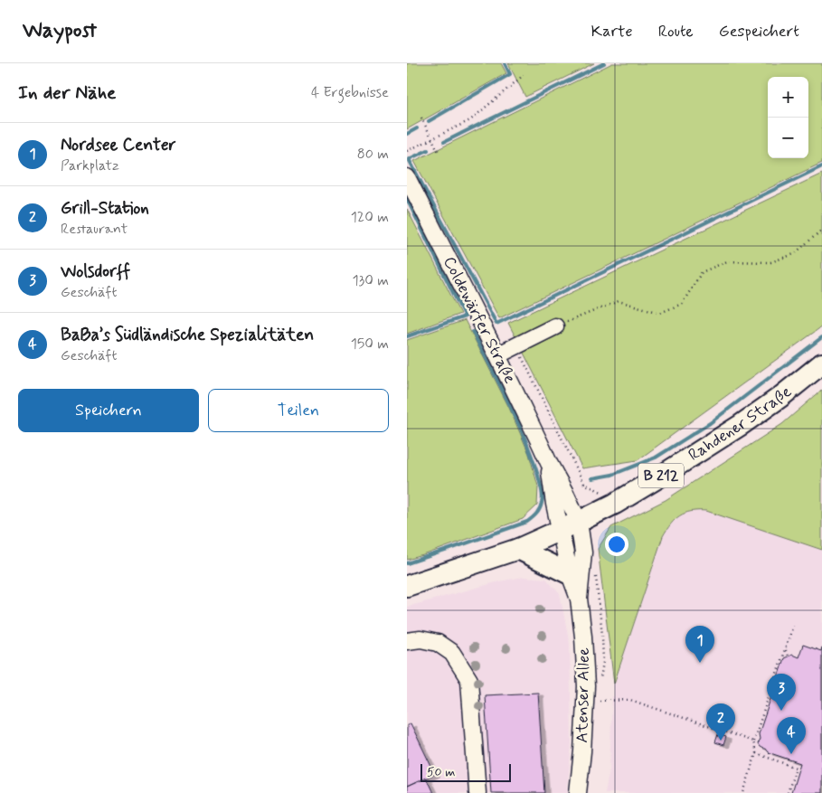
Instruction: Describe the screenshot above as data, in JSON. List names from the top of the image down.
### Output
{
  "streets": {
    "main road": ["Rahdener Straße", "B 212"],
    "street": ["Coldewärfer Straße", "Atenser Allee"]
  },
  "crossings": [
    ["Coldewärfer Straße", "Rahdener Straße"],
    ["Coldewärfer Straße", "B 212"],
    ["Coldewärfer Straße", "Atenser Allee"],
    ["Rahdener Straße", "B 212"],
    ["Rahdener Straße", "Atenser Allee"],
    ["B 212", "Atenser Allee"]
  ],
  "scale_bar": "50 m",
  "page": {
    "header": "Waypost",
    "nav": ["Karte", "Route", "Gespeichert"],
    "heading": ["In der Nähe", "4 Ergebnisse"],
    "map_buttons": ["+", "−"],
    "list": [
      {
        "mark": "1",
        "name": "Nordsee Center",
        "note": "Parkplatz",
        "value": "80 m"
      },
      {
        "mark": "2",
        "name": "Grill-Station",
        "note": "Restaurant",
        "value": "120 m"
      },
      {
        "mark": "3",
        "name": "Wolsdorff",
        "note": "Geschäft",
        "value": "130 m"
      },
      {
        "mark": "4",
        "name": "BaBa’s Südländische Spezialitäten",
        "note": "Geschäft",
        "value": "150 m"
      }
    ],
    "buttons": ["Speichern", "Teilen"],
    "pins": [
      "1",
      "3",
      "2",
      "4"
    ],
    "scale": "50 m"
  }
}
